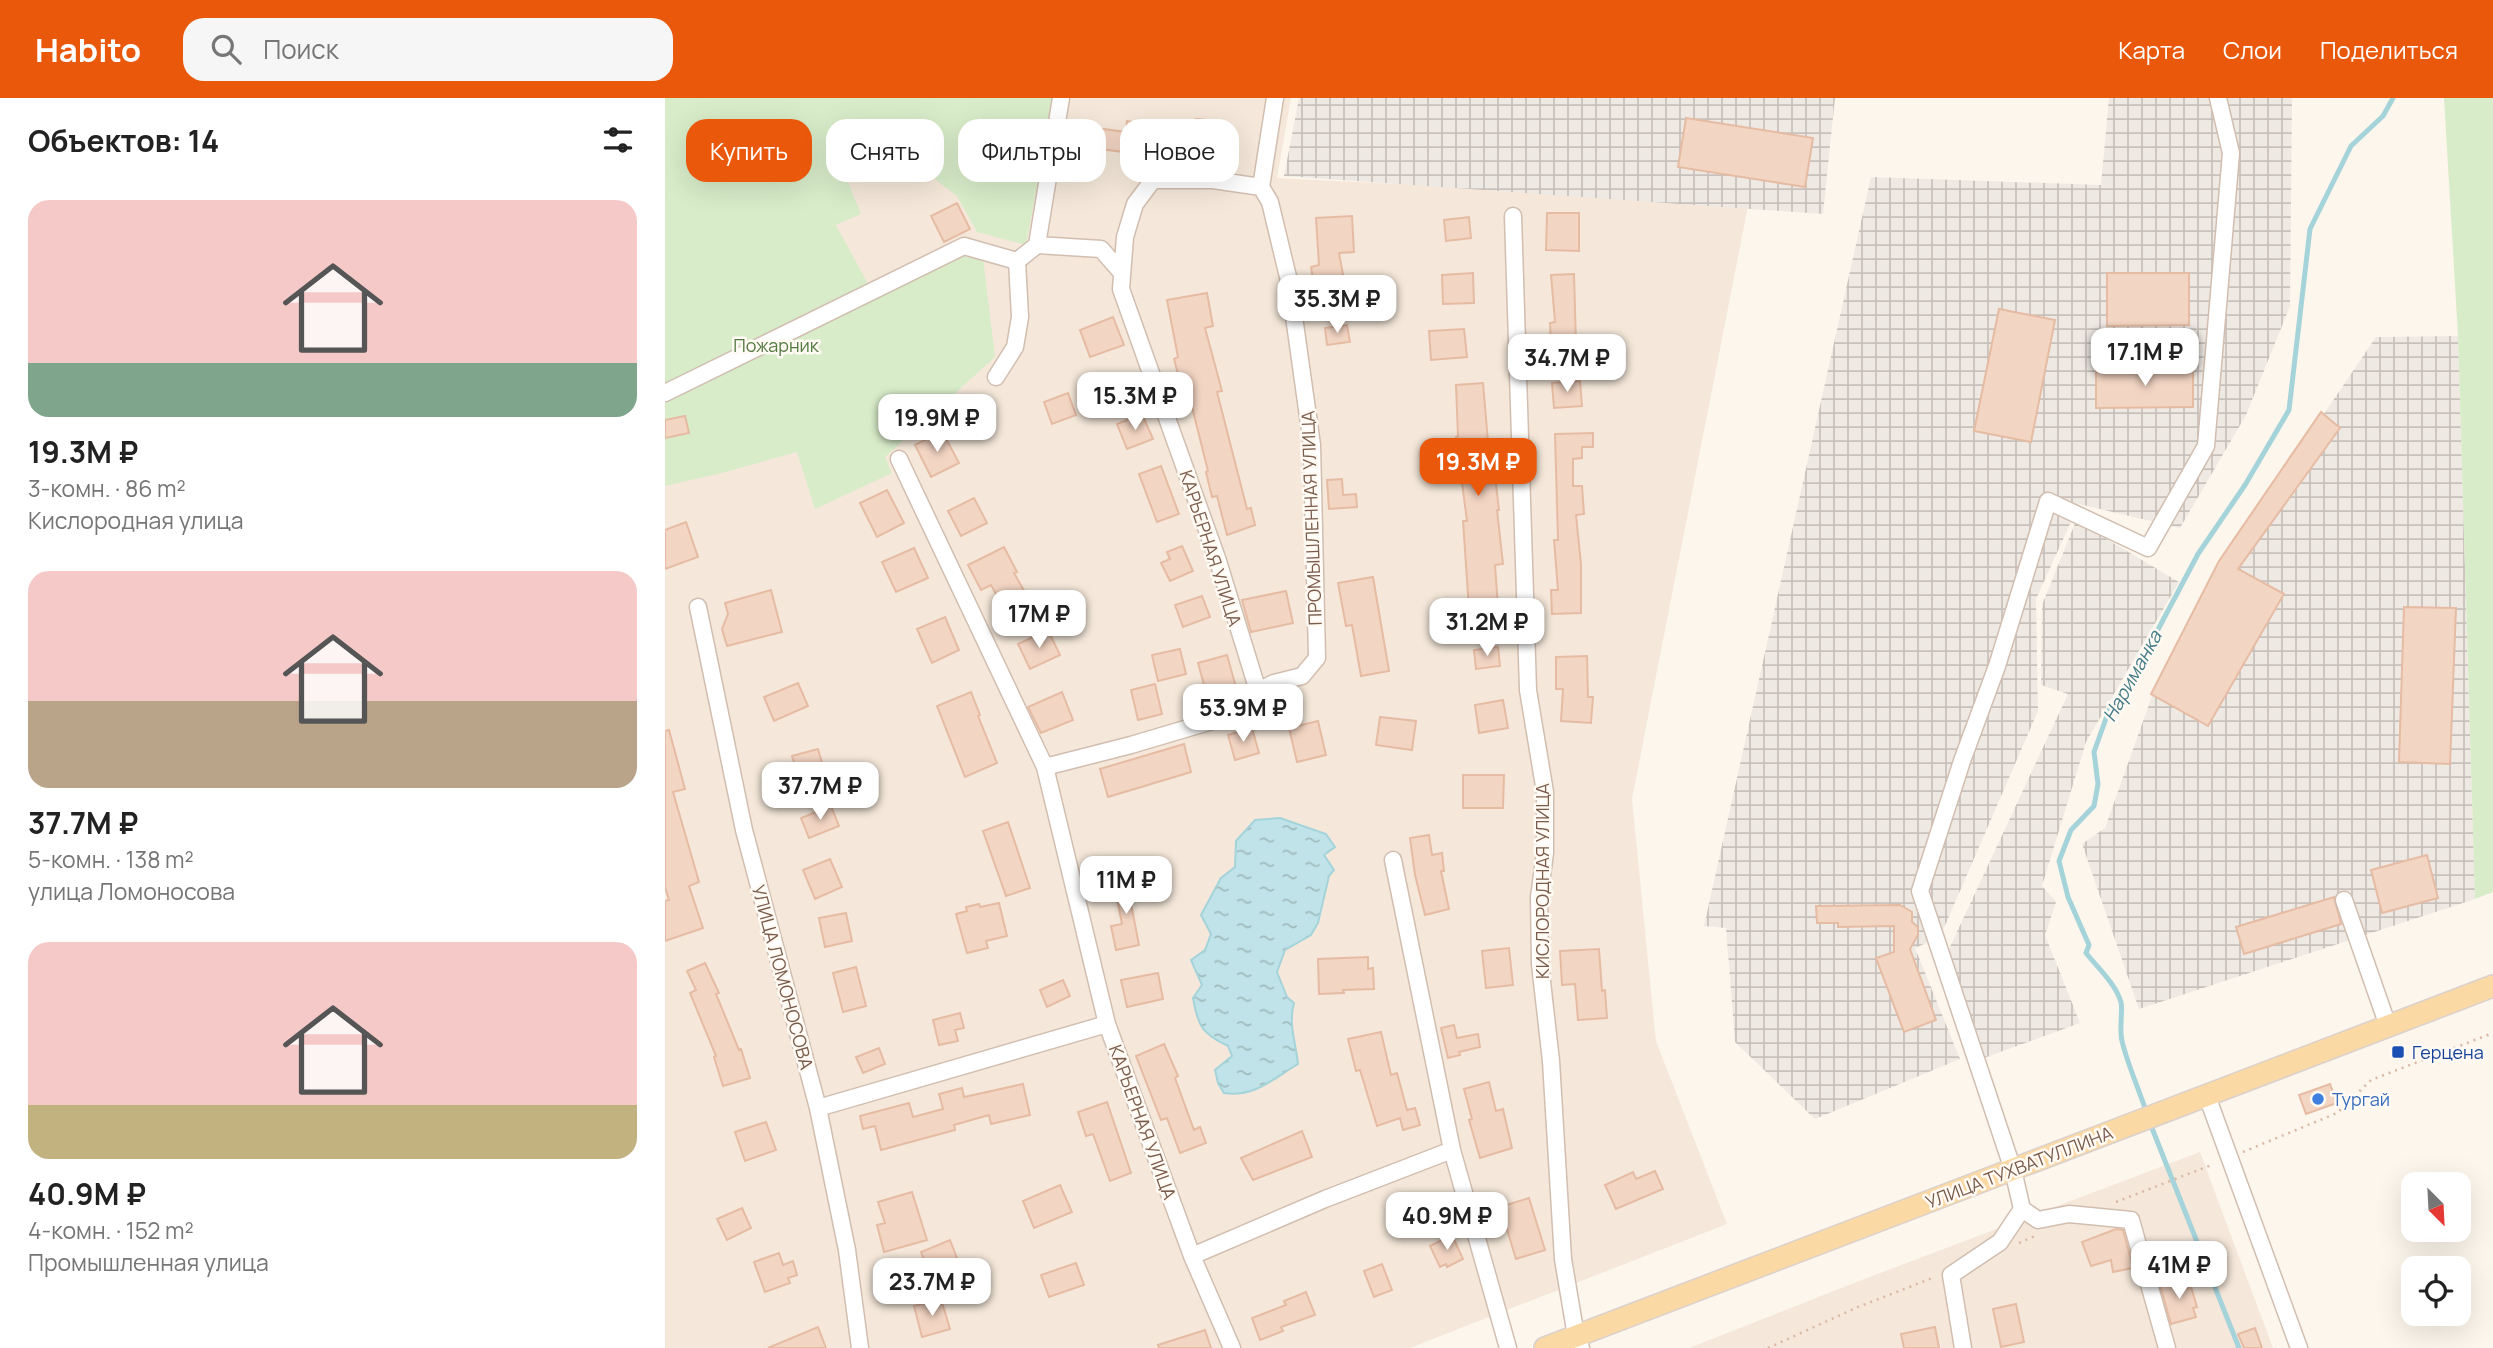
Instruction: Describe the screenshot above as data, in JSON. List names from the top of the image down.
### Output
{
  "streets": {
    "main road": ["УЛИЦА ТУХВАТУЛЛИНА"],
    "street": [
      "ПРОМЫШЛЕННАЯ УЛИЦА",
      "КАРЬЕРНАЯ УЛИЦА",
      "КИСЛОРОДНАЯ УЛИЦА",
      "УЛИЦА ЛОМОНОСОВА"
    ]
  },
  "crossings": [
    ["ПРОМЫШЛЕННАЯ УЛИЦА", "КАРЬЕРНАЯ УЛИЦА"],
    ["КИСЛОРОДНАЯ УЛИЦА", "УЛИЦА ТУХВАТУЛЛИНА"]
  ],
  "water": ["Нариманка"],
  "parks": ["Пожарник"],
  "places": {
    "transit": ["Герцена"],
    "other": ["Тургай"]
  },
  "north": "bottom right",
  "page": {
    "header": "Habito",
    "search": "Поиск",
    "nav": ["Карта", "Слои", "Поделиться"],
    "heading": "Объектов: 14",
    "chip": [
      "Купить",
      "Снять",
      "Фильтры",
      "Новое"
    ],
    "list": [
      {
        "name": "19.3M ₽",
        "note": "3-комн. · 86 m² · Кислородная улица"
      },
      {
        "name": "37.7M ₽",
        "note": "5-комн. · 138 m² · улица Ломоносова"
      },
      {
        "name": "40.9M ₽",
        "note": "4-комн. · 152 m² · Промышленная улица"
      }
    ],
    "price": [
      "35.3M ₽",
      "17.1M ₽",
      "34.7M ₽",
      "15.3M ₽",
      "19.9M ₽",
      "19.3M ₽",
      "17M ₽",
      "31.2M ₽",
      "53.9M ₽",
      "37.7M ₽",
      "11M ₽",
      "40.9M ₽",
      "41M ₽",
      "23.7M ₽"
    ]
  }
}
